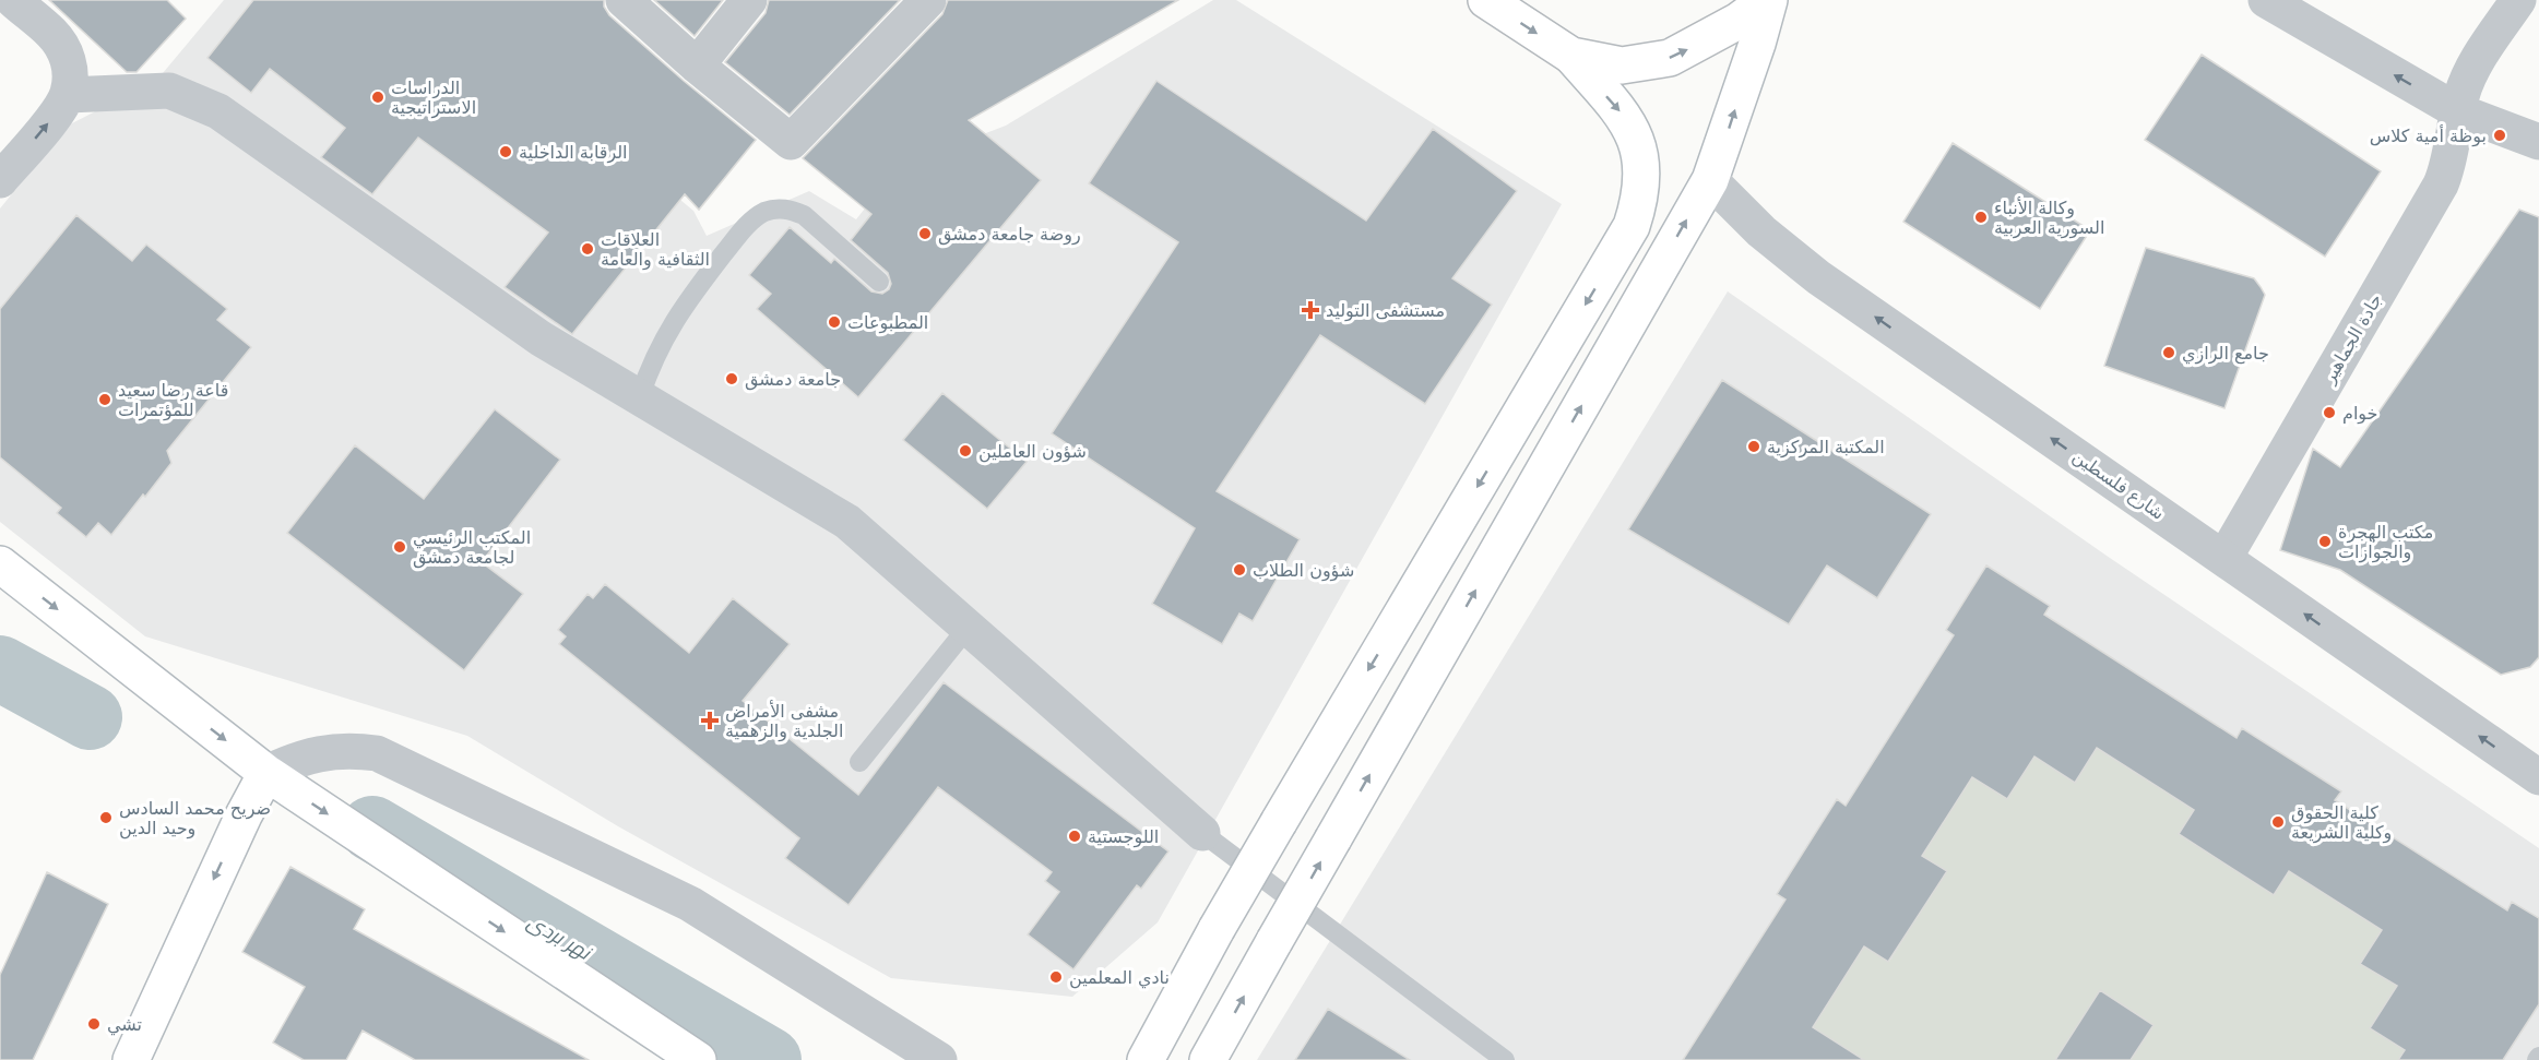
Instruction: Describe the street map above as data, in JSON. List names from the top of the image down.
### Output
{
  "streets": {
    "street": ["جادة الجماهير", "شارع فلسطين"]
  },
  "crossings": [
    ["جادة الجماهير", "شارع فلسطين"]
  ],
  "one_way": ["شارع فلسطين"],
  "water": ["نهر بردى"],
  "places": {
    "other": [
      "الدراسات الاستراتيجية",
      "بوظة أمية كلاس",
      "الرقابة الداخلية",
      "وكالة الأنباء السورية العربية",
      "روضة جامعة دمشق",
      "العلاقات الثقافية والعامة",
      "المطبوعات",
      "جامع الرازي",
      "جامعة دمشق",
      "قاعة رضا سعيد للمؤتمرات",
      "خوام",
      "المكتبة المركزية",
      "شؤون العاملين",
      "مكتب الهجرة والجوازات",
      "المكتب الرئيسي لجامعة دمشق",
      "شؤون الطلاب",
      "ضريح محمد السادس وحيد الدين",
      "كلية الحقوق وكلية الشريعة",
      "اللوجستية",
      "نادي المعلمين",
      "تشي"
    ],
    "health": ["مستشفى التوليد", "مشفى الأمراض الجلدية والزهمية"]
  }
}
